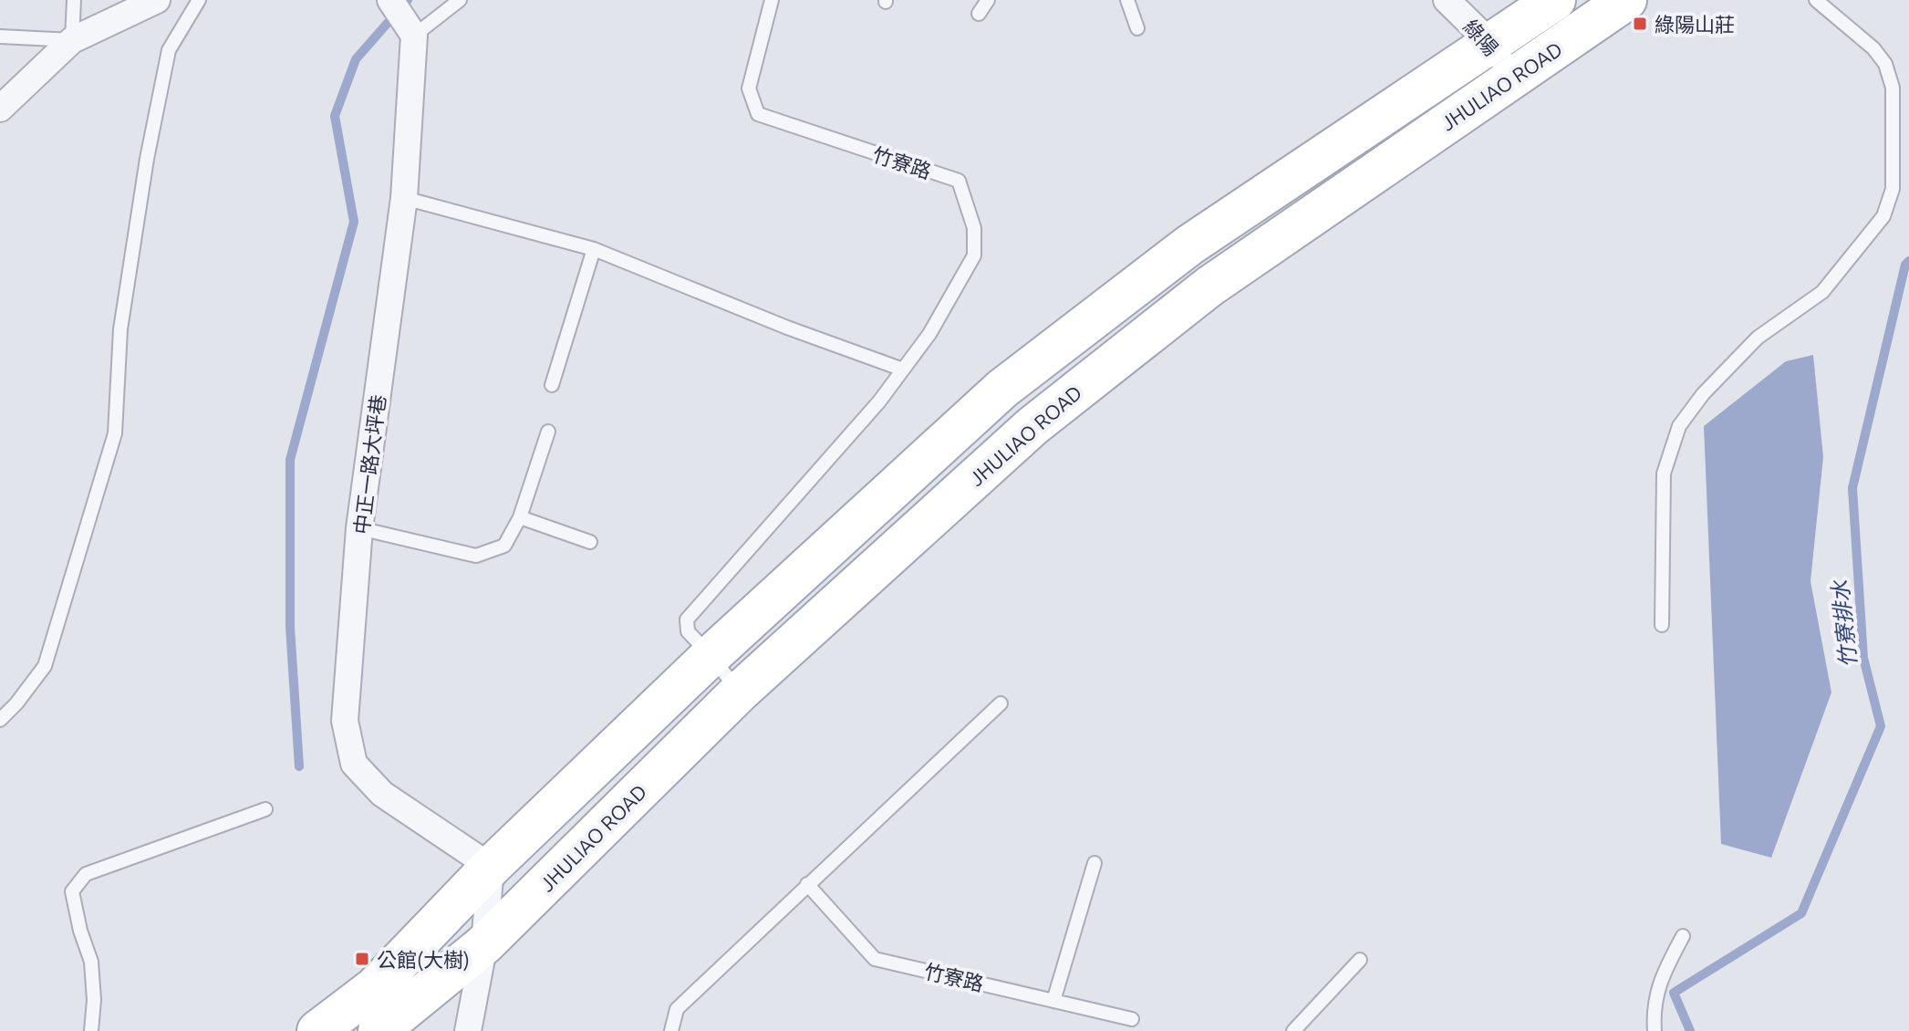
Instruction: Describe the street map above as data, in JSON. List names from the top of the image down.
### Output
{
  "streets": {
    "main road": ["JHULIAO ROAD"],
    "street": ["綠陽", "中正一路大坪巷"],
    "lane": ["竹寮路"]
  },
  "crossings": [
    ["綠陽", "JHULIAO ROAD"],
    ["JHULIAO ROAD", "竹寮路"],
    ["JHULIAO ROAD", "中正一路大坪巷"]
  ],
  "water": ["竹寮排水"],
  "places": {
    "transit": ["綠陽山莊", "公館(大樹)"]
  }
}
